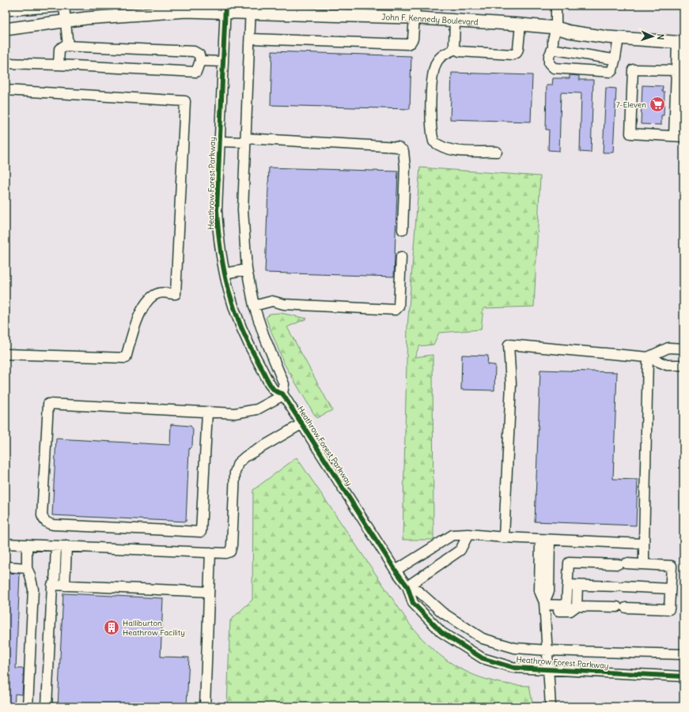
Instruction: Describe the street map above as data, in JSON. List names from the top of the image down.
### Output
{
  "streets": {
    "main road": ["John F. Kennedy Boulevard"],
    "street": ["Heathrow Forest Parkway"]
  },
  "crossings": [
    ["John F. Kennedy Boulevard", "Heathrow Forest Parkway"]
  ],
  "places": {
    "supermarket": ["7-Eleven"],
    "building": ["Halliburton Heathrow Facility"]
  },
  "north": "right"
}
